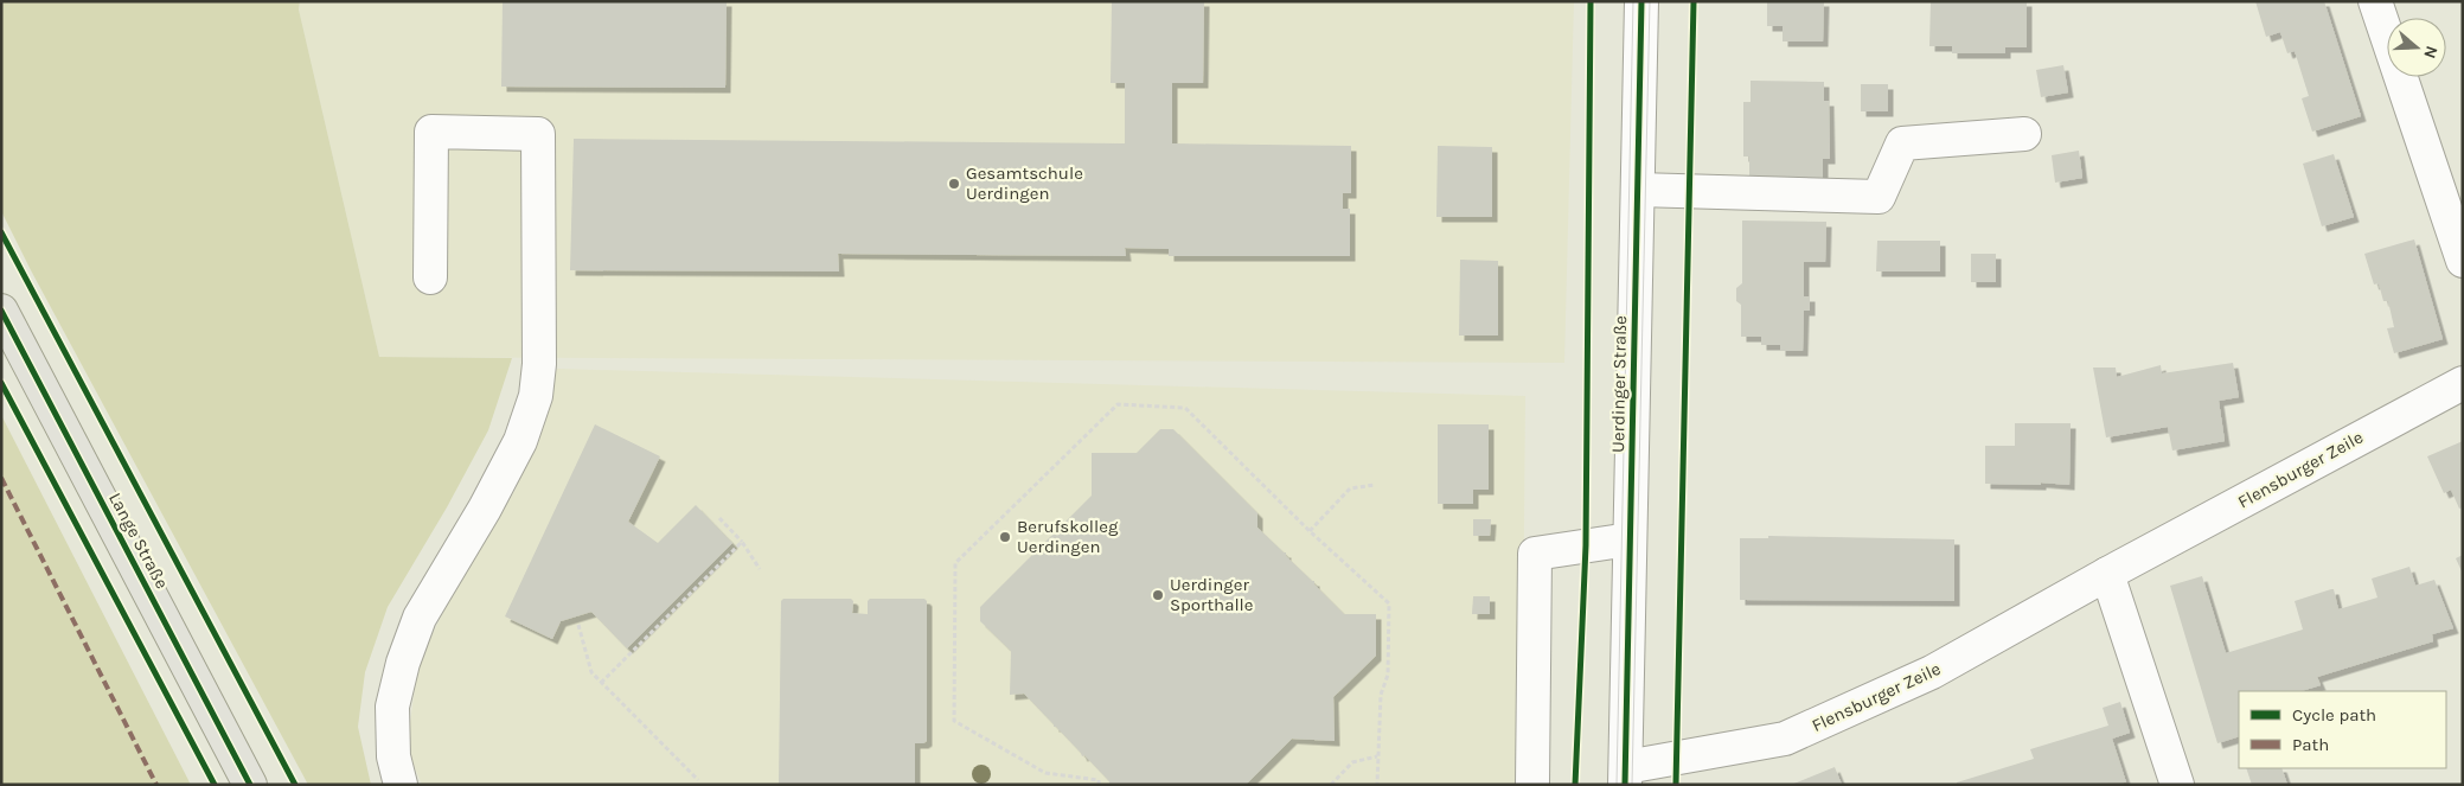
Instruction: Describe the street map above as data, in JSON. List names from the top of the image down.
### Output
{
  "streets": {
    "main road": ["Lange Straße"],
    "street": ["Uerdinger Straße", "Flensburger Zeile"]
  },
  "crossings": [
    ["Uerdinger Straße", "Flensburger Zeile"]
  ],
  "places": ["Gesamtschule Uerdingen", "Berufskolleg Uerdingen", "Uerdinger Sporthalle"],
  "legend": ["Cycle path", "Path"],
  "north": "right"
}
